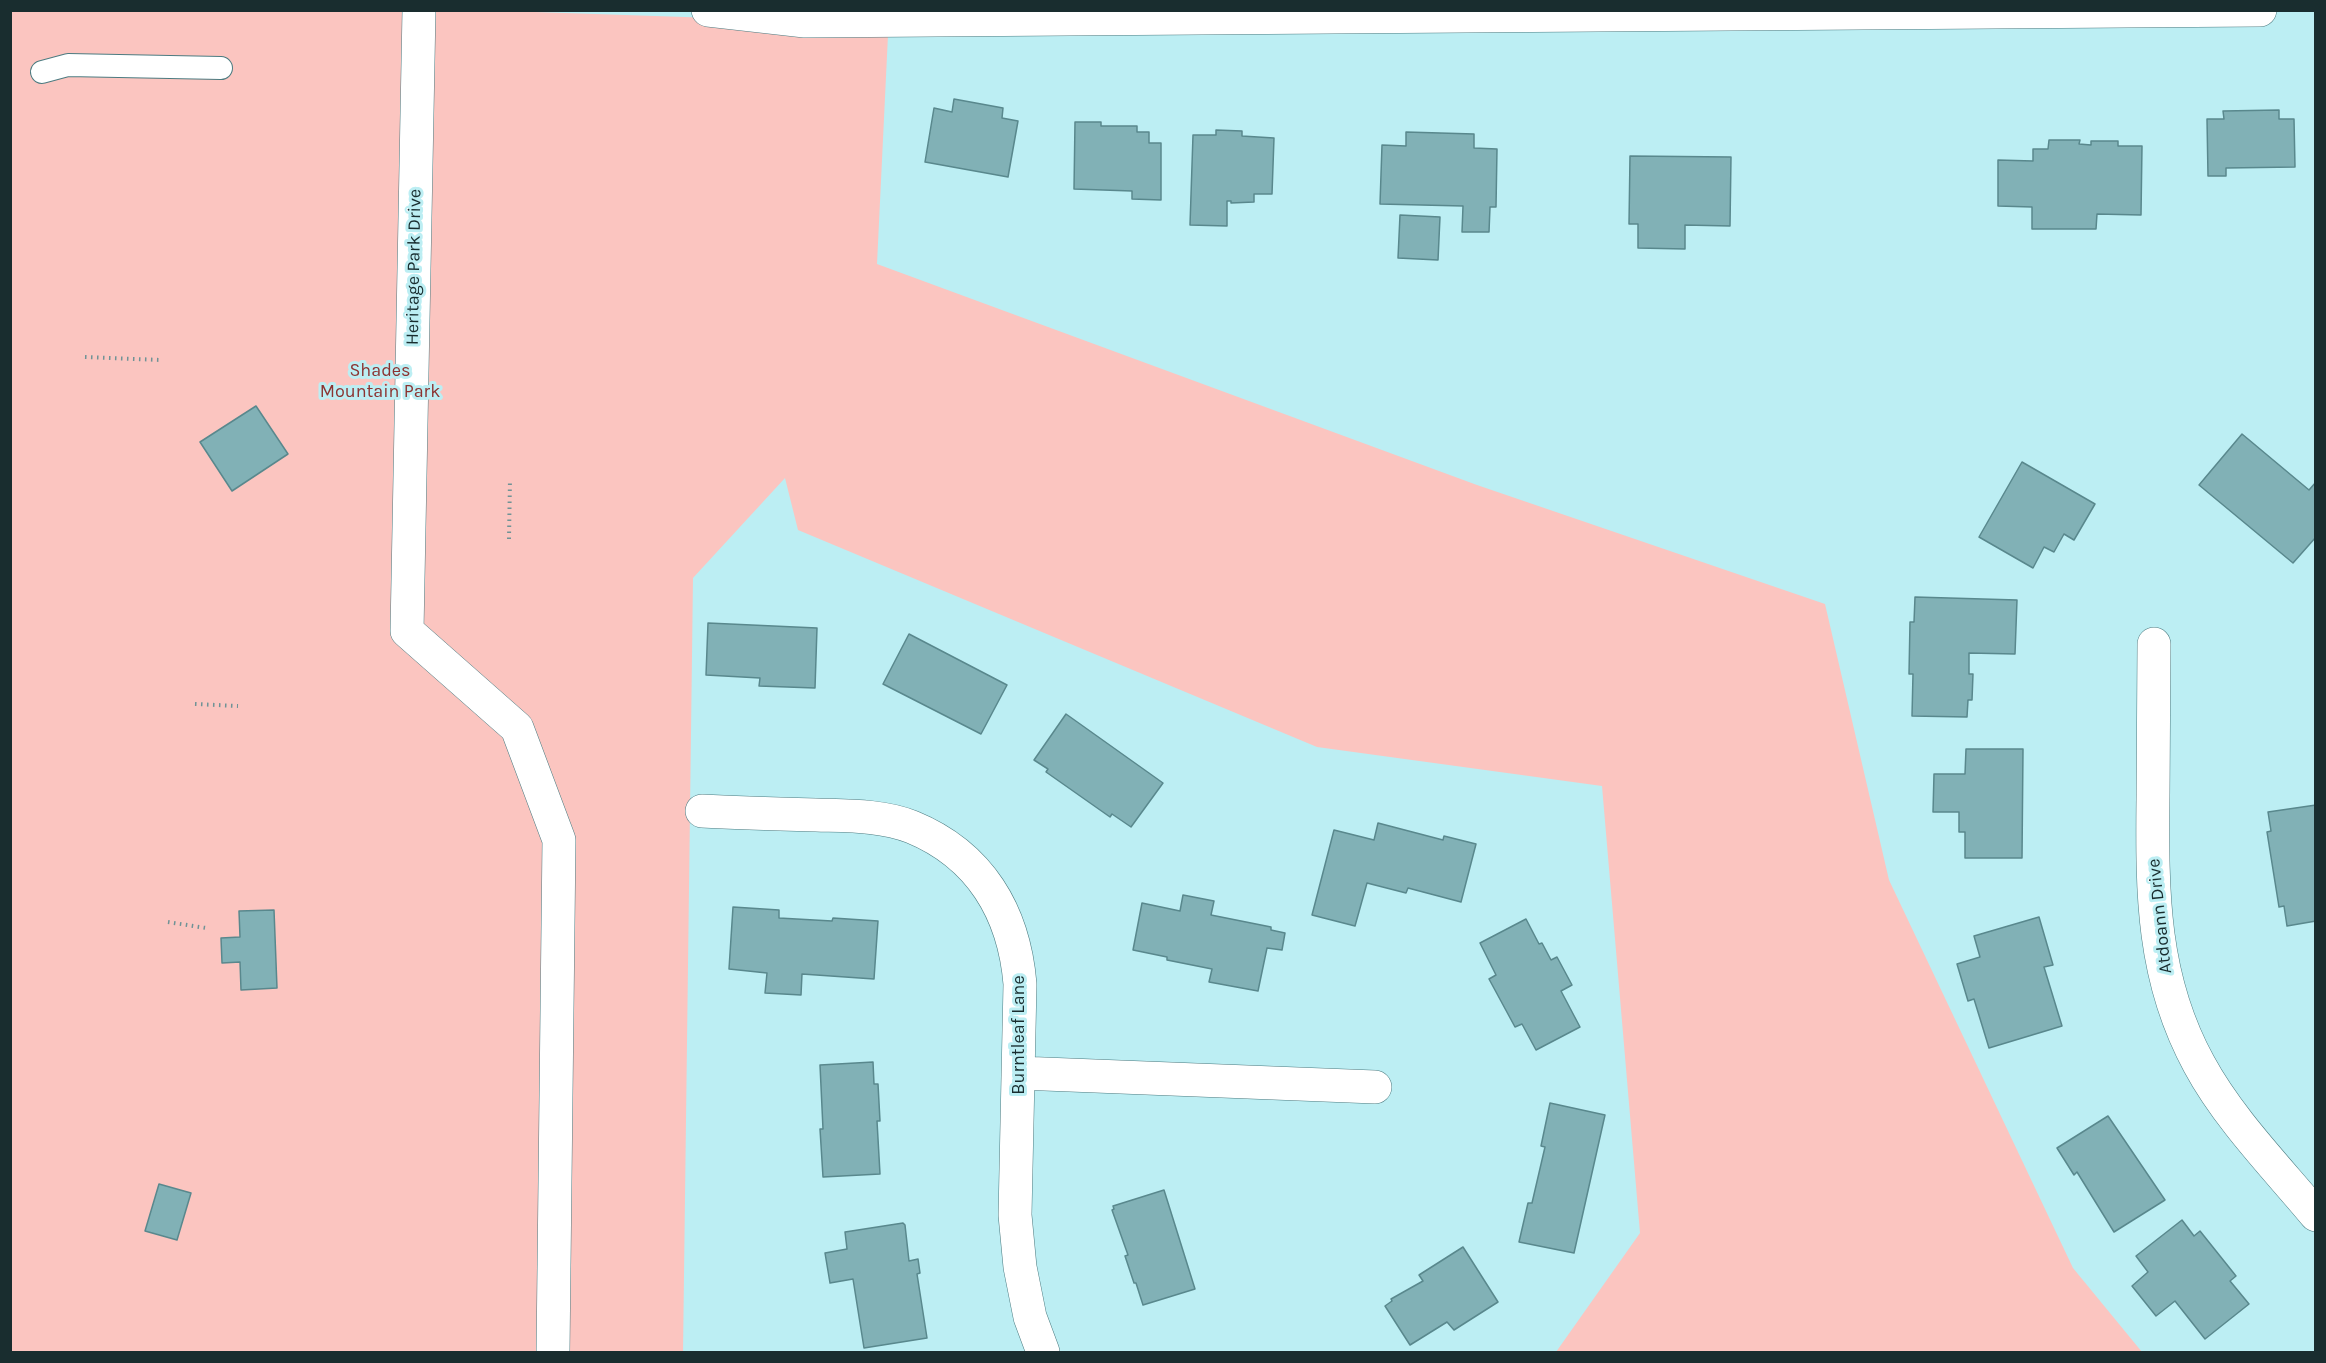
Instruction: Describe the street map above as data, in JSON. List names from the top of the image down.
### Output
{
  "streets": {
    "street": ["Heritage Park Drive", "Atdoann Drive", "Burntleaf Lane"]
  },
  "parks": ["Shades Mountain Park"]
}
